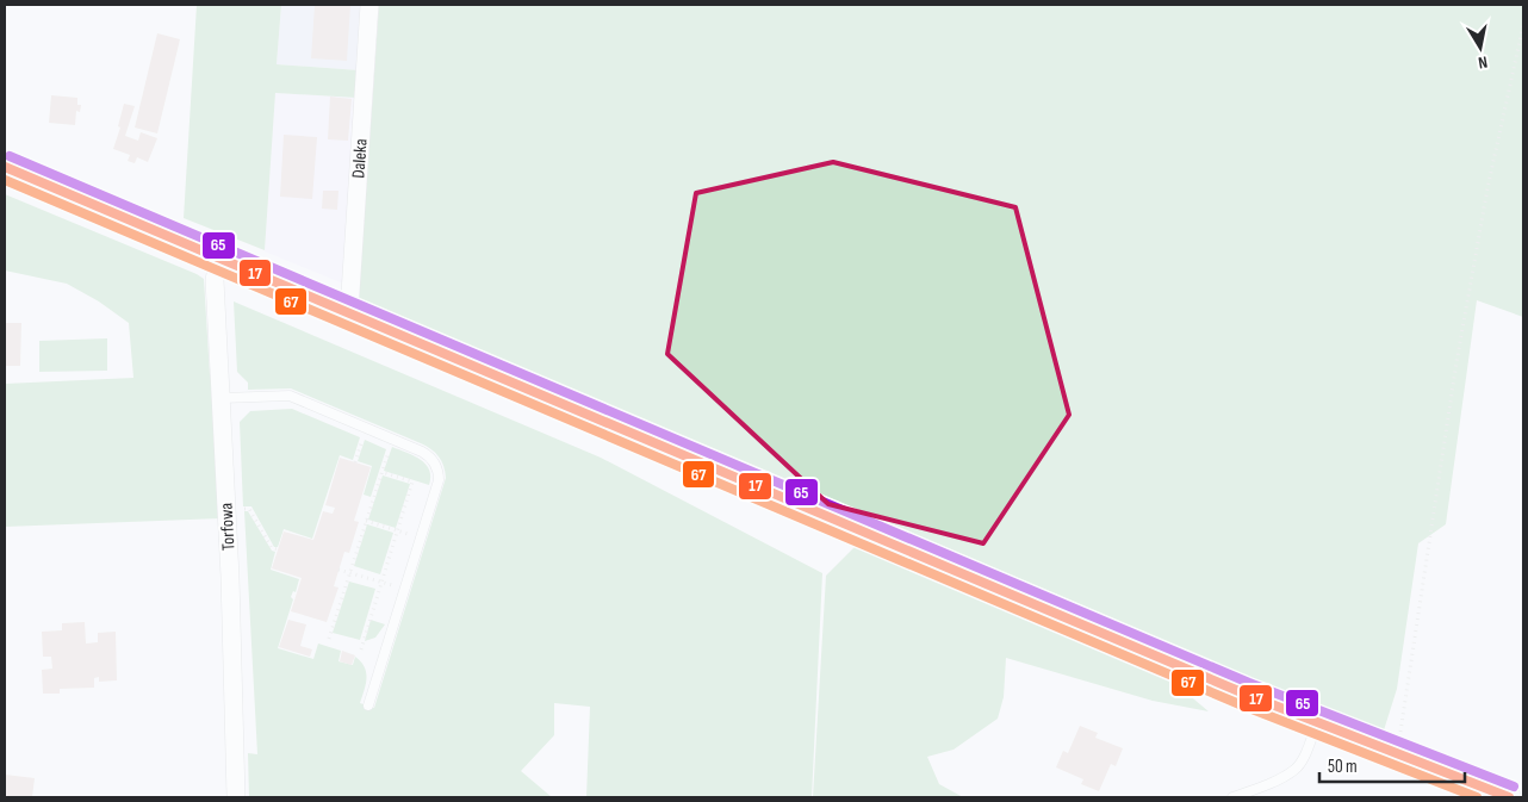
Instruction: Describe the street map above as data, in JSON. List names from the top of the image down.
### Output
{
  "streets": {
    "street": ["Daleka", "Torfowa"]
  },
  "lines": ["transit line 65", "transit line 17", "transit line 67"],
  "scale_bar": "50 m",
  "north": "bottom"
}
